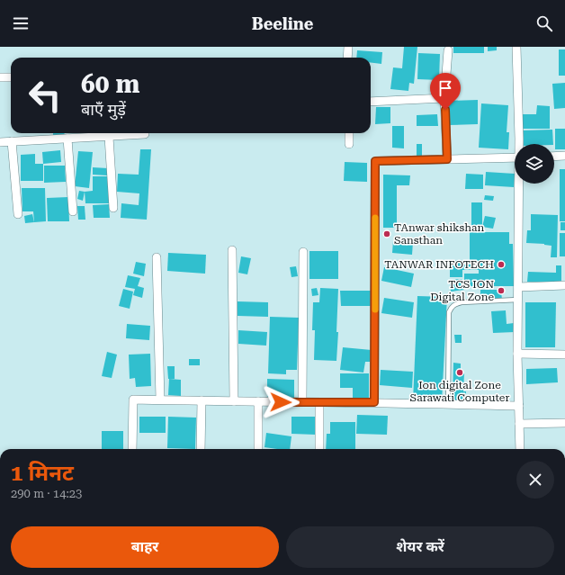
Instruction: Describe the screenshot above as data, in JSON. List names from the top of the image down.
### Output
{
  "places": [
    "TAnwar shikshan Sansthan",
    "TANWAR INFOTECH",
    "TCS ION Digital Zone",
    "Ion digital Zone Sarawati Computer"
  ],
  "page": {
    "header": "Beeline",
    "turn": ["60 m", "बाएँ मुड़ें"],
    "heading": ["1 मिनट", "290 m · 14:23"],
    "buttons": ["बाहर", "शेयर करें"]
  }
}
